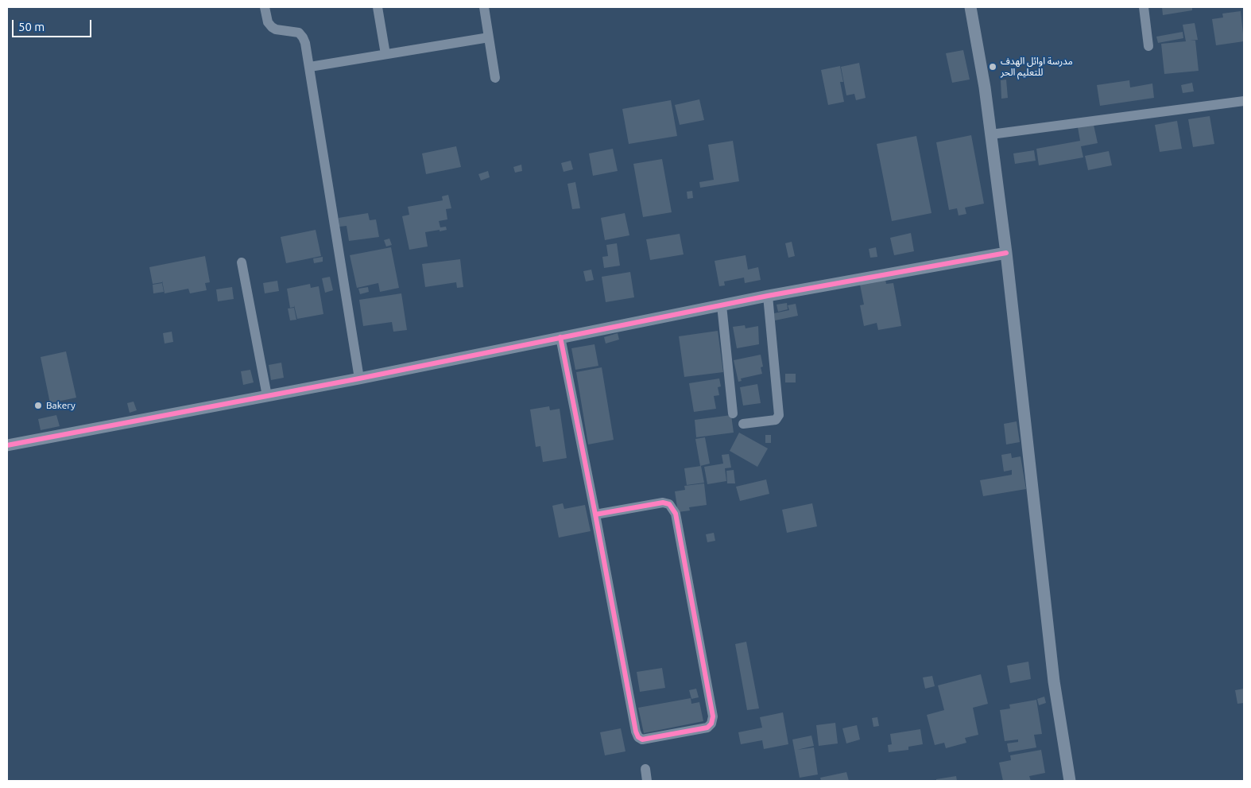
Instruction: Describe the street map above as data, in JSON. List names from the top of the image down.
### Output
{
  "places": ["مدرسة اوائل الهدف للتعليم الحر", "Bakery"],
  "scale_bar": "50 m"
}
